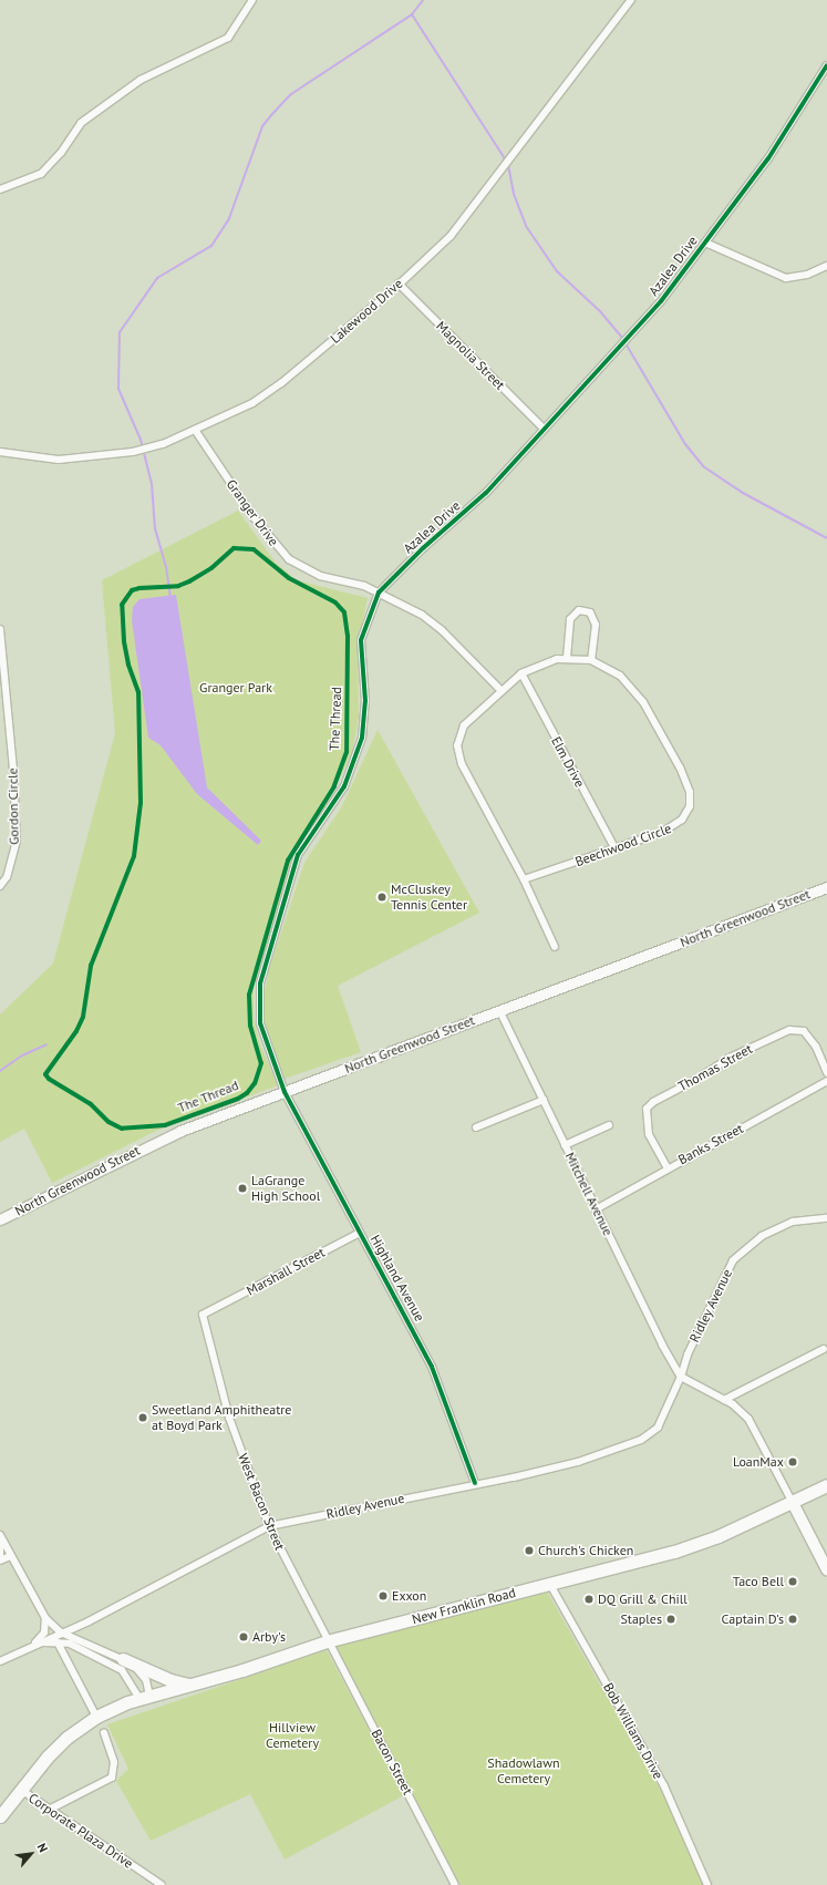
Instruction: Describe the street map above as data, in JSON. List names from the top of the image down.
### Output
{
  "streets": {
    "highway": ["New Franklin Road"],
    "main road": ["North Greenwood Street"],
    "street": [
      "Azalea Drive",
      "Lakewood Drive",
      "Magnolia Street",
      "Granger Drive",
      "Elm Drive",
      "Gordon Circle",
      "Beechwood Circle",
      "Thomas Street",
      "Banks Street",
      "Mitchell Avenue",
      "Marshall Street",
      "Highland Avenue",
      "Ridley Avenue",
      "West Bacon Street",
      "Bob Williams Drive",
      "Bacon Street",
      "Corporate Plaza Drive"
    ],
    "cycle path": ["The Thread"]
  },
  "crossings": [
    ["Azalea Drive", "Magnolia Street"],
    ["Azalea Drive", "Granger Drive"],
    ["Azalea Drive", "North Greenwood Street"],
    ["Azalea Drive", "Highland Avenue"],
    ["Lakewood Drive", "Magnolia Street"],
    ["Lakewood Drive", "Granger Drive"],
    ["Granger Drive", "Beechwood Circle"],
    ["Elm Drive", "Beechwood Circle"],
    ["North Greenwood Street", "Mitchell Avenue"],
    ["North Greenwood Street", "Highland Avenue"],
    ["Thomas Street", "Banks Street"],
    ["Banks Street", "Mitchell Avenue"],
    ["Mitchell Avenue", "Ridley Avenue"],
    ["Marshall Street", "Highland Avenue"],
    ["Marshall Street", "West Bacon Street"],
    ["Highland Avenue", "Ridley Avenue"],
    ["Ridley Avenue", "West Bacon Street"],
    ["Ridley Avenue", "New Franklin Road"],
    ["West Bacon Street", "New Franklin Road"],
    ["West Bacon Street", "Bacon Street"],
    ["New Franklin Road", "Bob Williams Drive"],
    ["New Franklin Road", "Bacon Street"],
    ["New Franklin Road", "Corporate Plaza Drive"]
  ],
  "parks": ["Granger Park", "Hillview Cemetery", "Shadowlawn Cemetery"],
  "places": [
    "McCluskey Tennis Center",
    "LaGrange High School",
    "Sweetland Amphitheatre at Boyd Park",
    "LoanMax",
    "Church's Chicken",
    "Taco Bell",
    "Exxon",
    "DQ Grill & Chill",
    "Staples",
    "Captain D's",
    "Arby's"
  ],
  "north": "top right"
}
